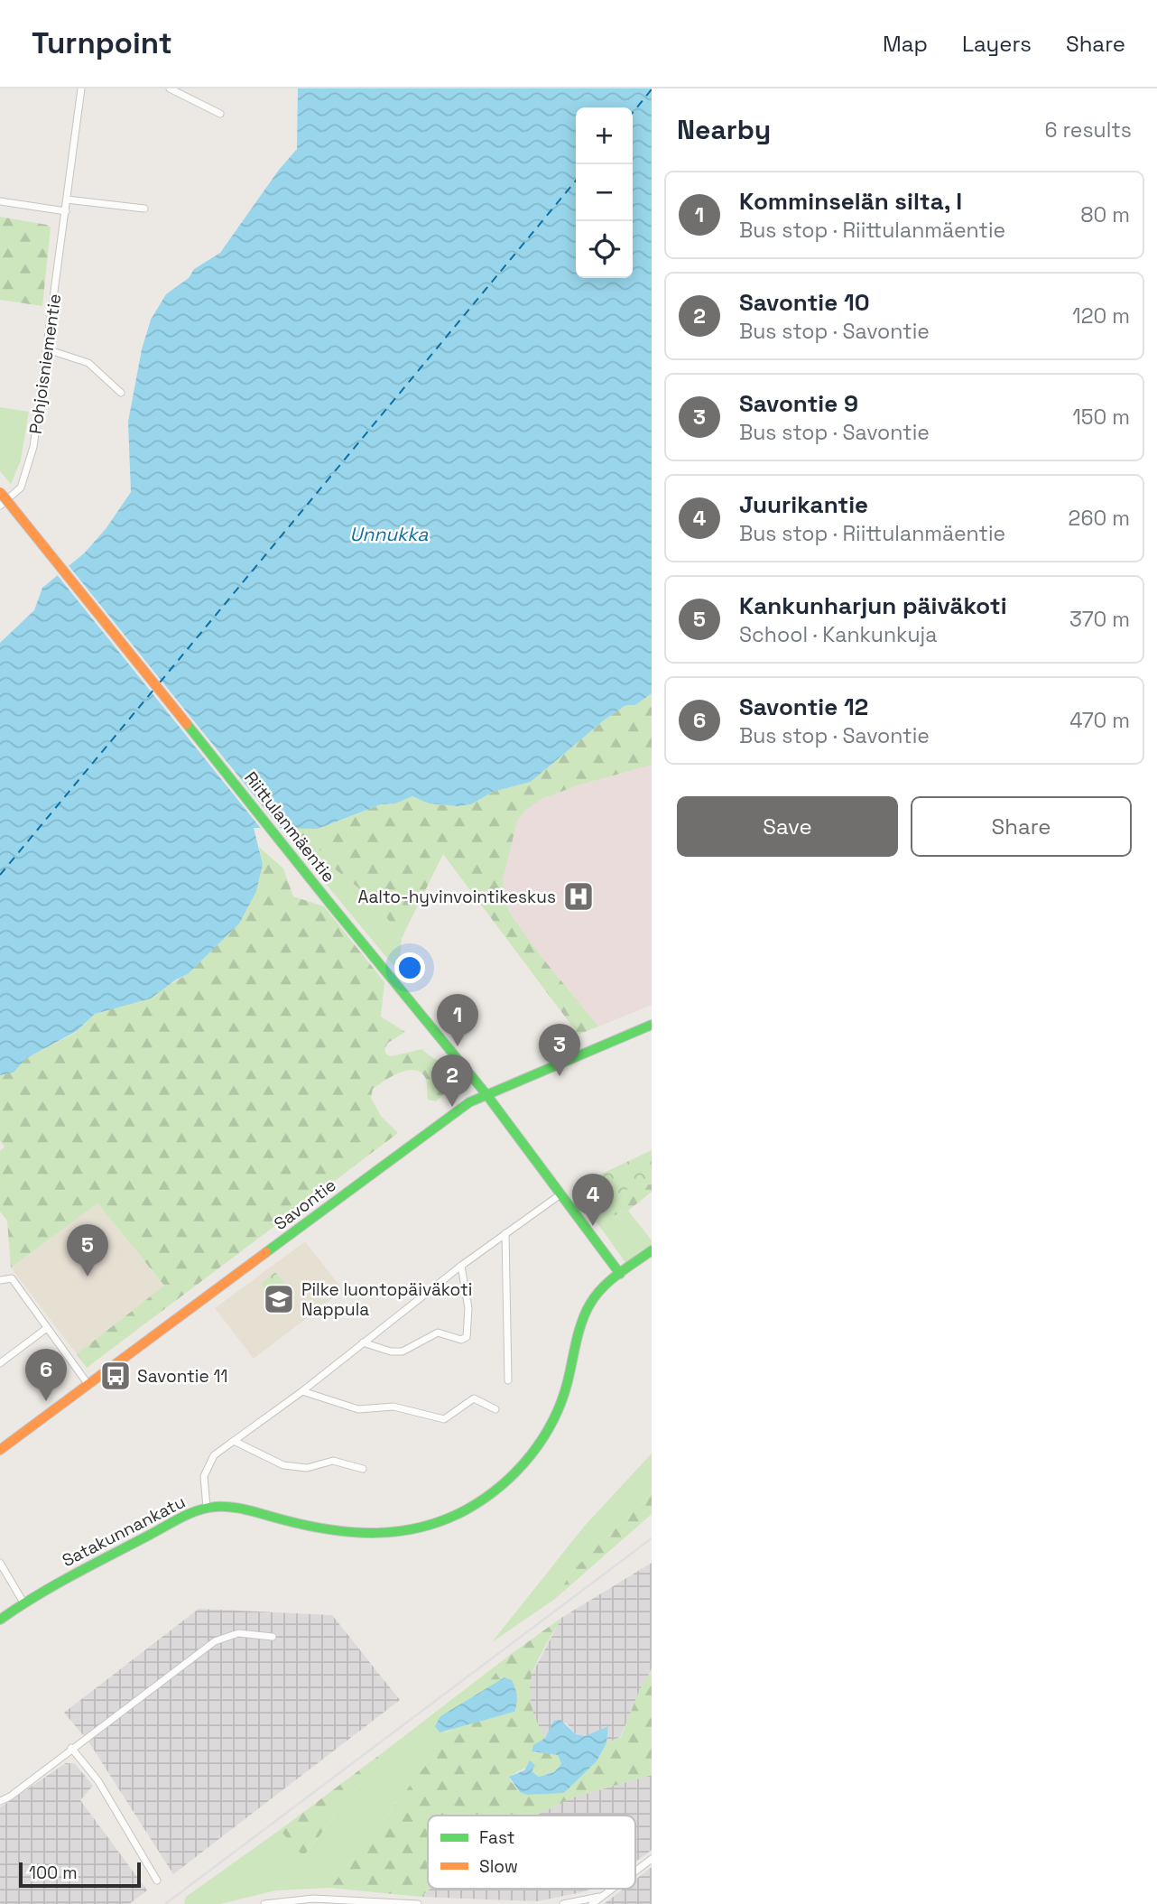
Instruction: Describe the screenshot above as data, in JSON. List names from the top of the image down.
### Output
{
  "streets": {
    "street": [
      "Pohjoisniementie",
      "Riittulanmäentie",
      "Savontie",
      "Satakunnankatu"
    ]
  },
  "crossings": [
    ["Riittulanmäentie", "Savontie"],
    ["Riittulanmäentie", "Satakunnankatu"]
  ],
  "water": ["Unnukka"],
  "places": {
    "hospital": ["Aalto-hyvinvointikeskus"],
    "school or university": ["Pilke luontopäiväkoti Nappula"],
    "bus stop": ["Savontie 11"]
  },
  "legend": ["Fast", "Slow"],
  "scale_bar": "100 m",
  "page": {
    "header": "Turnpoint",
    "nav": ["Map", "Layers", "Share"],
    "heading": ["Nearby", "6 results"],
    "map_buttons": ["+", "−"],
    "list": [
      {
        "mark": "1",
        "name": "Komminselän silta, I",
        "note": "Bus stop · Riittulanmäentie",
        "value": "80 m"
      },
      {
        "mark": "2",
        "name": "Savontie 10",
        "note": "Bus stop · Savontie",
        "value": "120 m"
      },
      {
        "mark": "3",
        "name": "Savontie 9",
        "note": "Bus stop · Savontie",
        "value": "150 m"
      },
      {
        "mark": "4",
        "name": "Juurikantie",
        "note": "Bus stop · Riittulanmäentie",
        "value": "260 m"
      },
      {
        "mark": "5",
        "name": "Kankunharjun päiväkoti",
        "note": "School · Kankunkuja",
        "value": "370 m"
      },
      {
        "mark": "6",
        "name": "Savontie 12",
        "note": "Bus stop · Savontie",
        "value": "470 m"
      }
    ],
    "buttons": ["Save", "Share"],
    "pins": [
      "1",
      "3",
      "2",
      "4",
      "5",
      "6"
    ],
    "scale": "100 m"
  }
}
